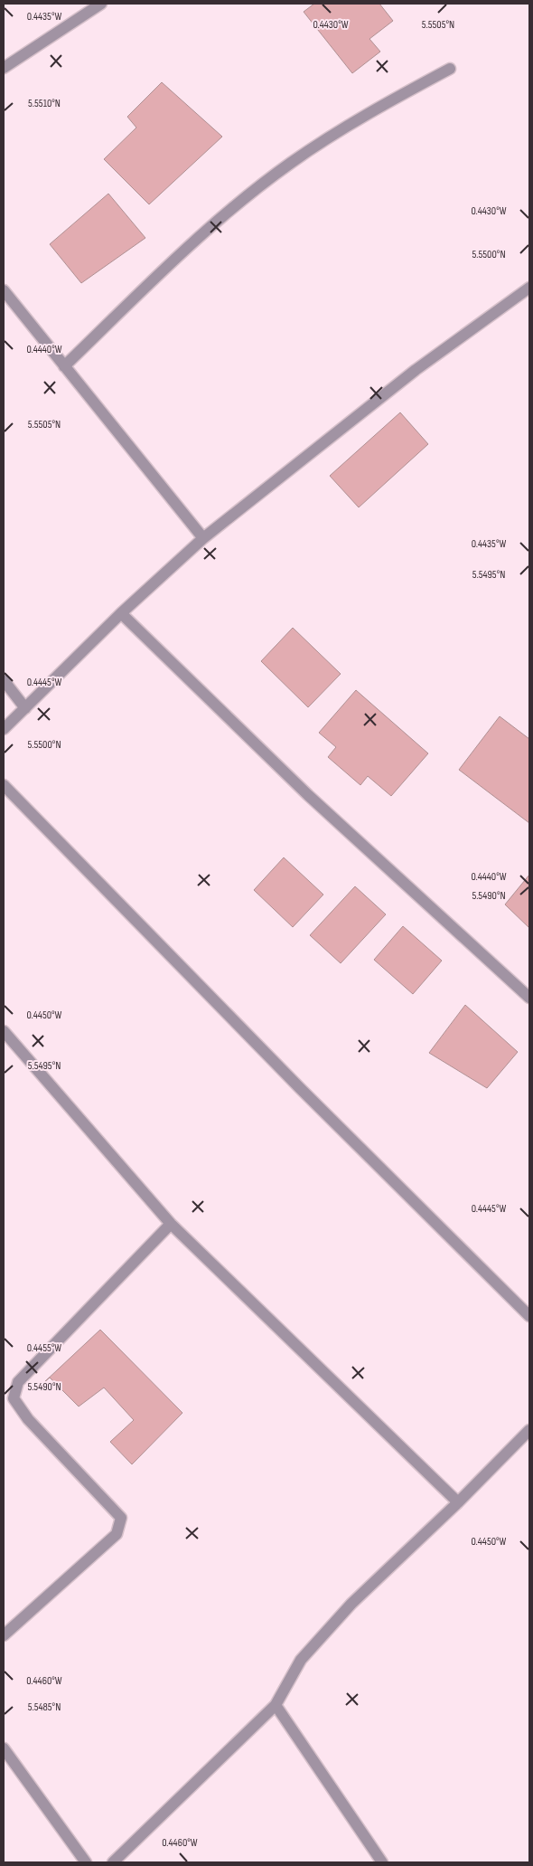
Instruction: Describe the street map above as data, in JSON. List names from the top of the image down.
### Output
{
  "coordinates": [
    "0.4435°W",
    "5.5505°N",
    "0.4430°W",
    "5.5510°N",
    "5.5500°N",
    "0.4440°W",
    "5.5495°N",
    "0.4445°W",
    "5.5490°N",
    "0.4450°W",
    "0.4455°W",
    "0.4460°W",
    "5.5485°N"
  ]
}
